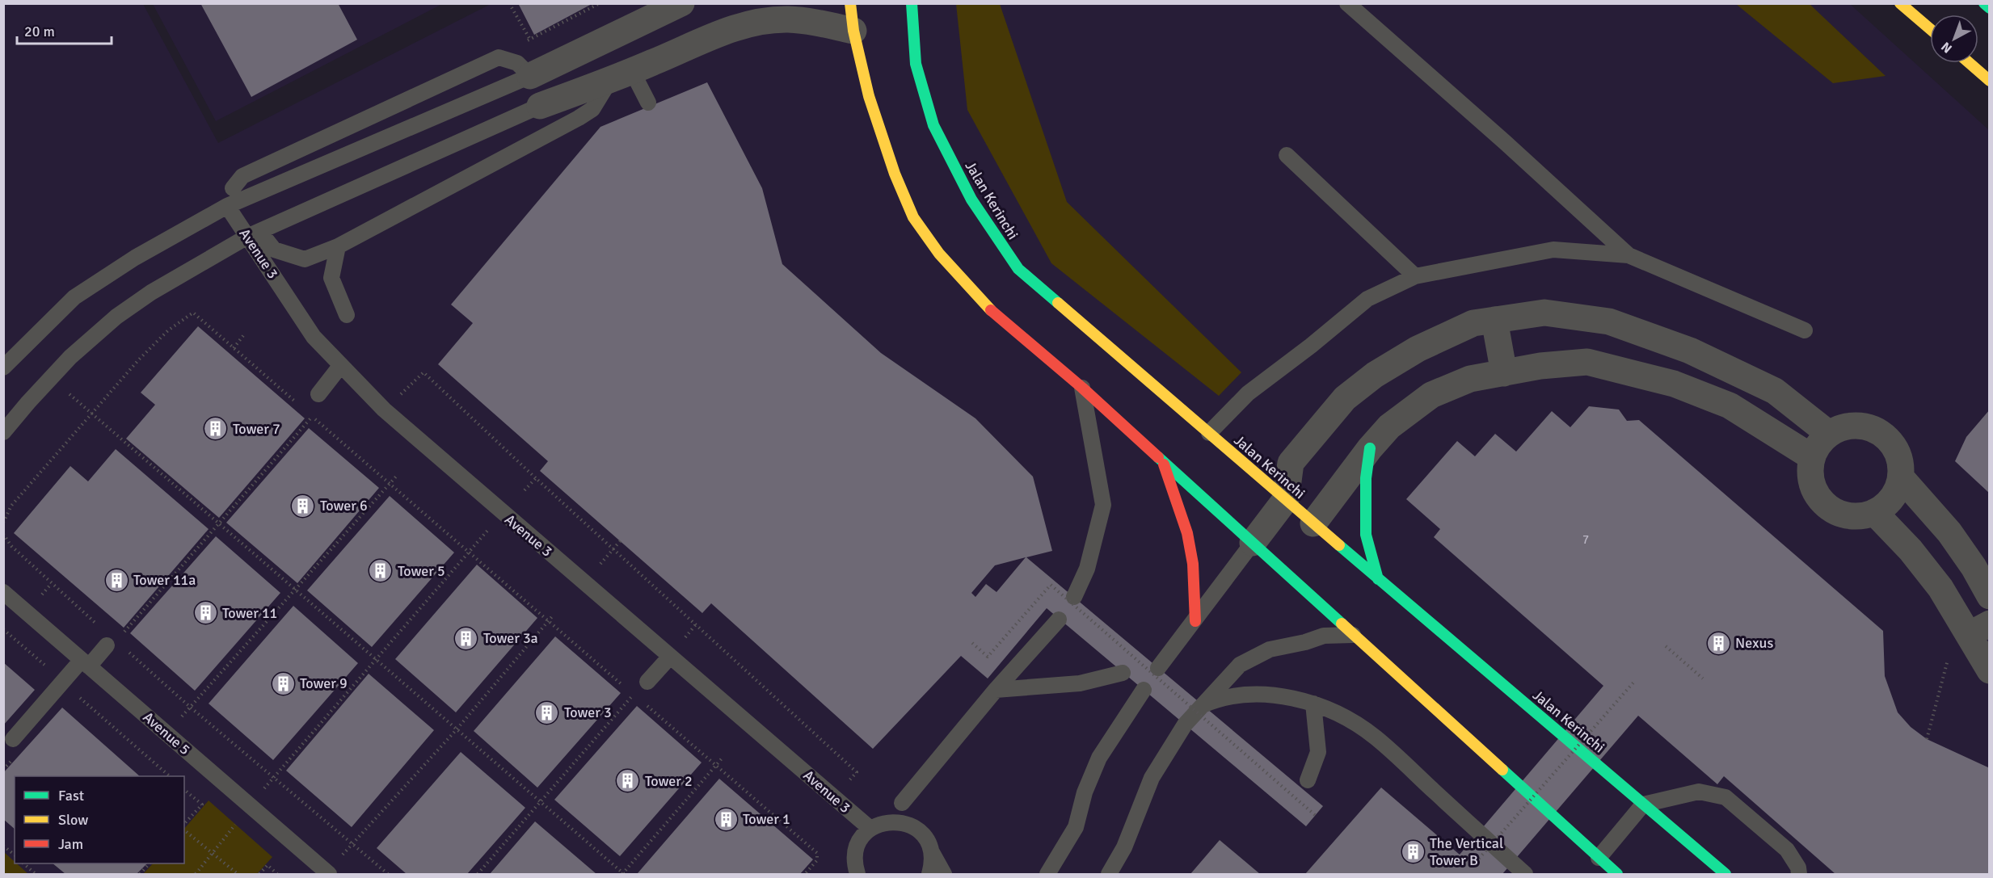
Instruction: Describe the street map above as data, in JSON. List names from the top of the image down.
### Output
{
  "streets": {
    "main road": ["Jalan Kerinchi"],
    "lane": ["Avenue 3", "Avenue 5"]
  },
  "places": {
    "building": [
      "Tower 7",
      "Tower 6",
      "Tower 5",
      "Tower 11a",
      "Tower 11",
      "Tower 3a",
      "Nexus",
      "Tower 9",
      "Tower 3",
      "Tower 2",
      "Tower 1",
      "The Vertical Tower B"
    ]
  },
  "house_numbers": ["7"],
  "legend": ["Fast", "Slow", "Jam"],
  "scale_bar": "20 m",
  "north": "bottom left"
}
